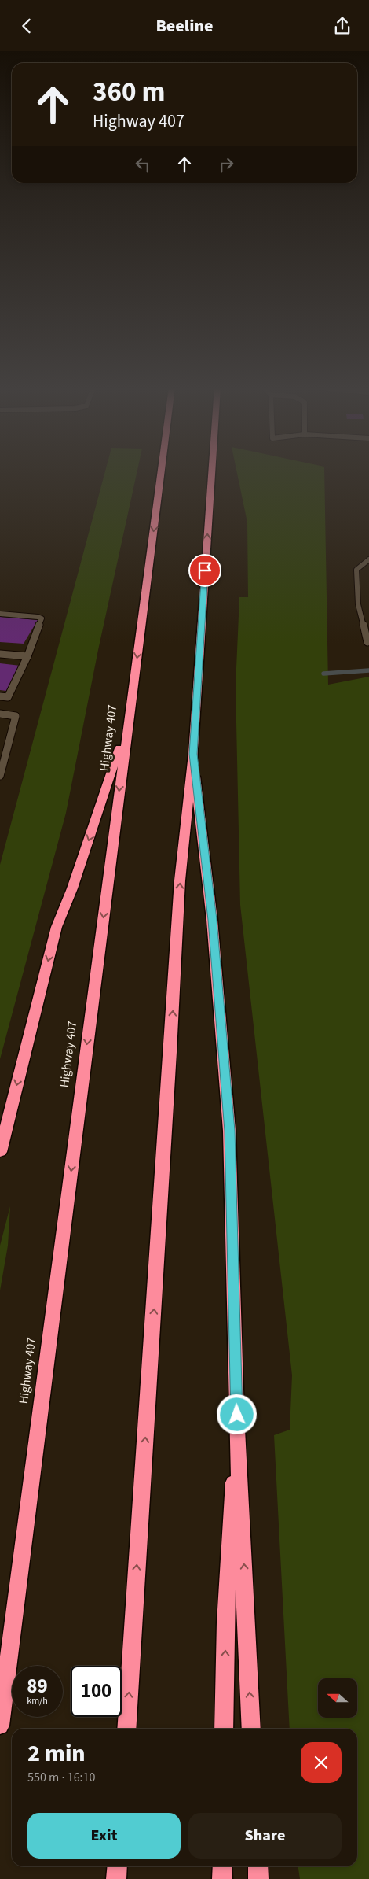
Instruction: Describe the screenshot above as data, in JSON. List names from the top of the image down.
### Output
{
  "streets": {
    "highway": ["Highway 407"]
  },
  "north": "left",
  "page": {
    "header": "Beeline",
    "turn": ["360 m", "Highway 407"],
    "speed": "89 km/h",
    "limit": "100",
    "heading": ["2 min", "550 m · 16:10"],
    "buttons": ["Exit", "Share"]
  }
}
